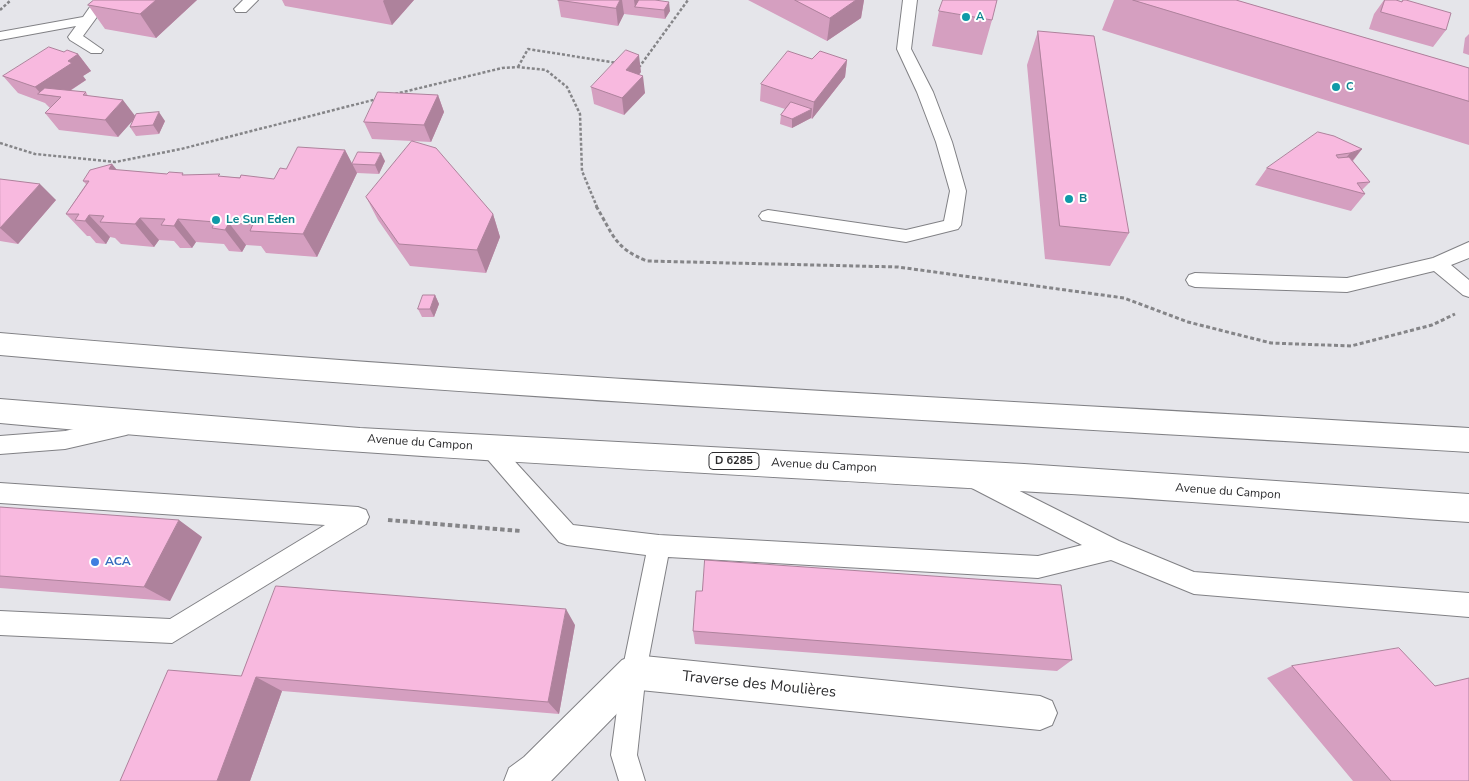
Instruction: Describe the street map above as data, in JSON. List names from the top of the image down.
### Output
{
  "streets": {
    "main road": ["Avenue du Campon", "D 6285", "Traverse des Moulières"]
  },
  "places": [
    "A",
    "C",
    "B",
    "Le Sun Eden",
    "ACA"
  ]
}
